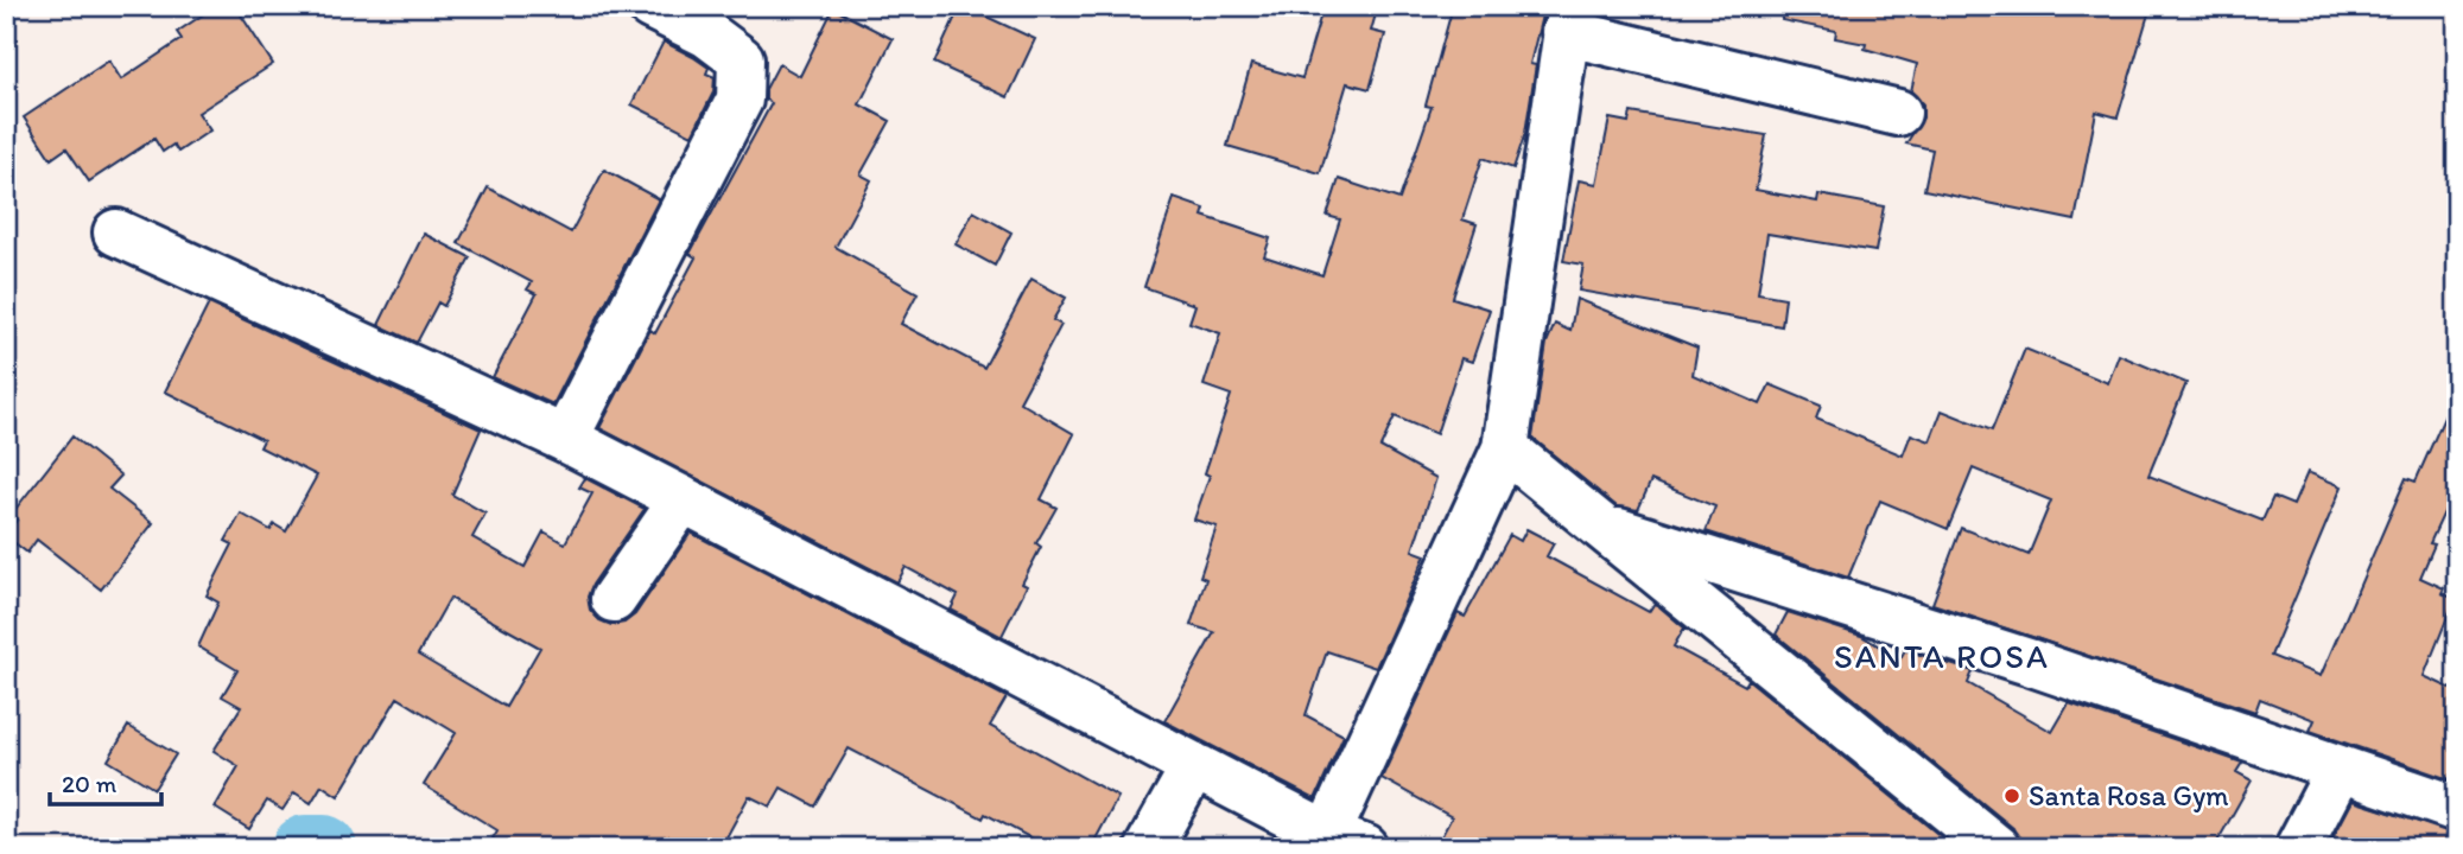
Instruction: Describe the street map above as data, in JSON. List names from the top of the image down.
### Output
{
  "districts": ["SANTA ROSA"],
  "places": ["Santa Rosa Gym"],
  "scale_bar": "20 m"
}
